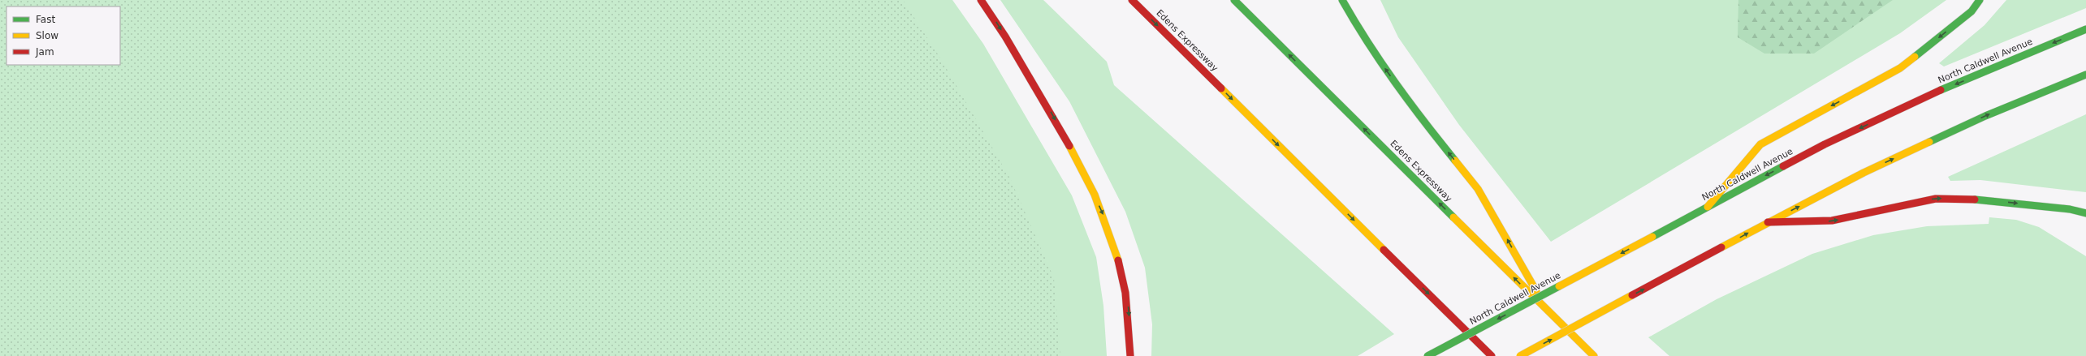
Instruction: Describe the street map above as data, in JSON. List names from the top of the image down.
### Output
{
  "streets": {
    "main road": ["Edens Expressway", "North Caldwell Avenue"]
  },
  "legend": ["Fast", "Slow", "Jam"]
}
